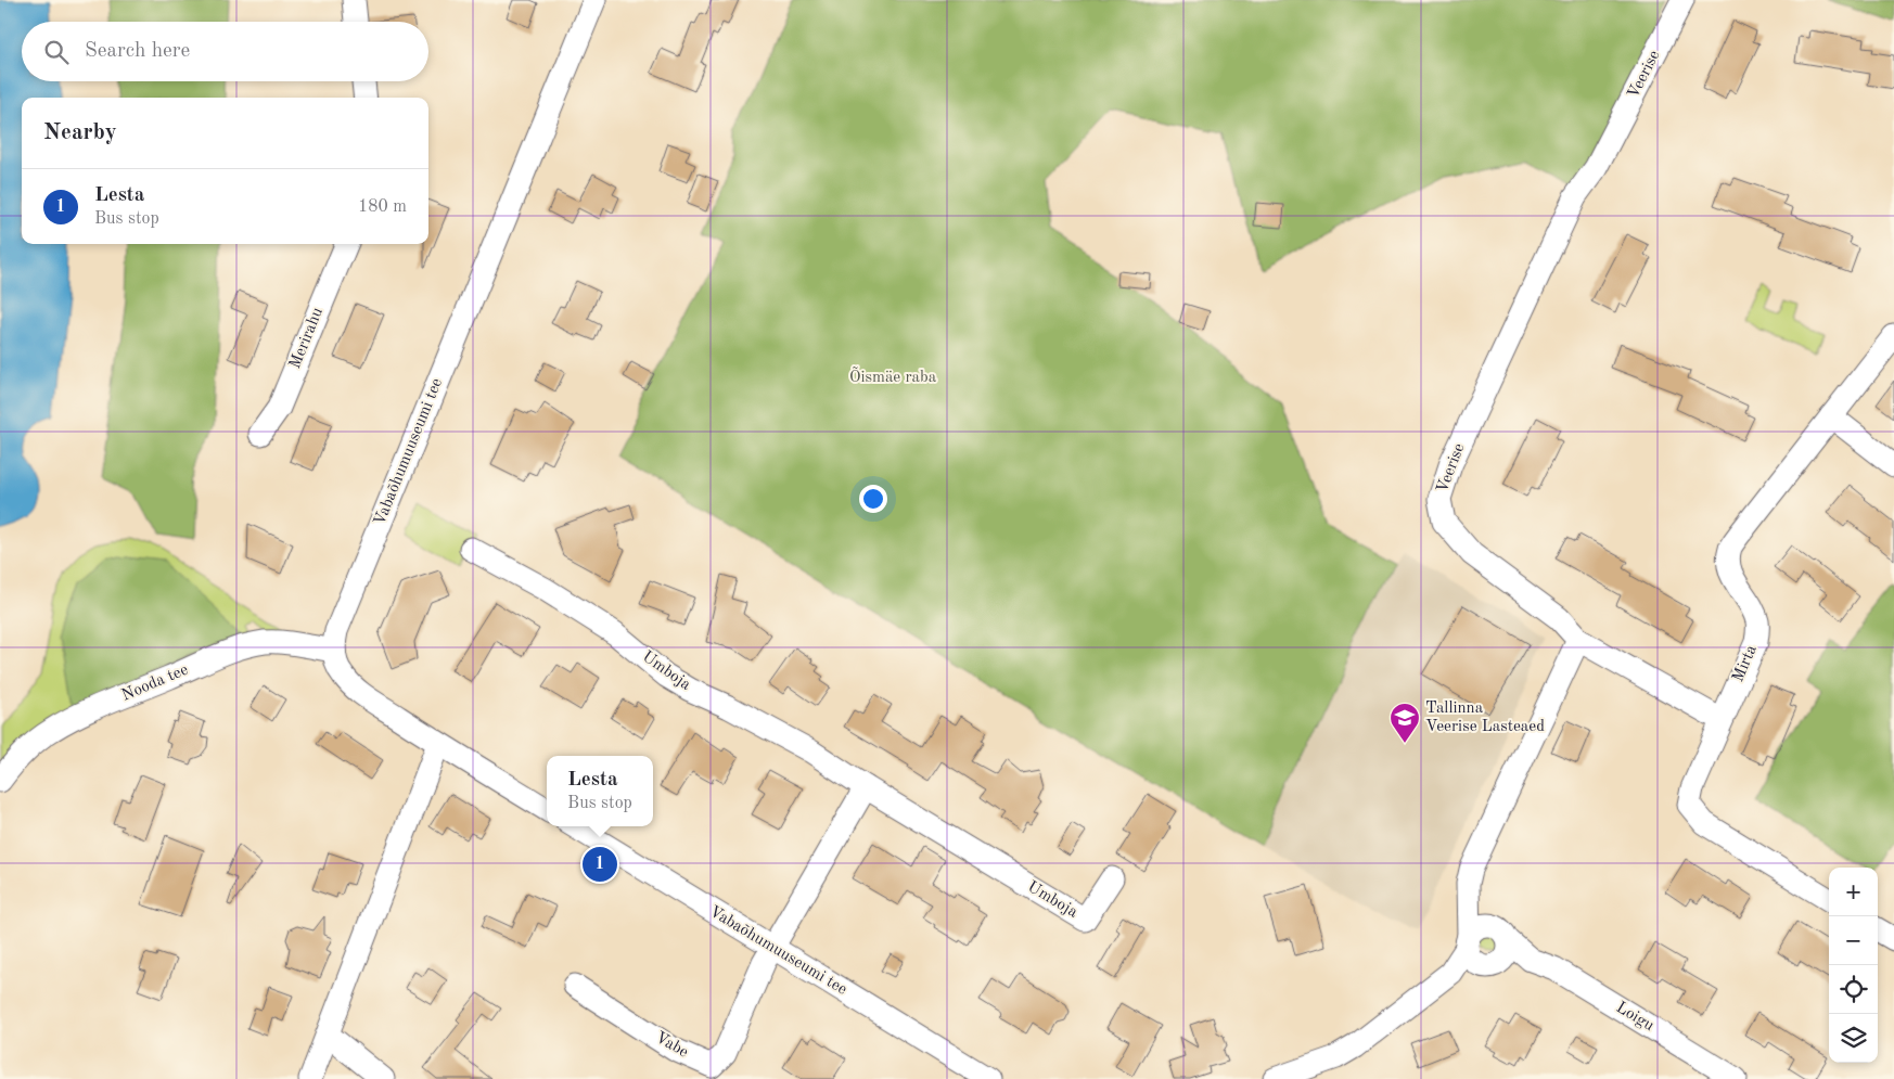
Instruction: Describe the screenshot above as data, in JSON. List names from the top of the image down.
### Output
{
  "streets": {
    "street": [
      "Veerise",
      "Merirahu",
      "Vabaõhumuuseumi tee",
      "Mirta",
      "Umboja",
      "Nooda tee",
      "Loigu",
      "Vabe"
    ]
  },
  "crossings": [
    ["Veerise", "Mirta"],
    ["Vabaõhumuuseumi tee", "Nooda tee"],
    ["Vabaõhumuuseumi tee", "Vabe"]
  ],
  "parks": ["Õismäe raba"],
  "places": {
    "school or university": ["Tallinna Veerise Lasteaed"]
  },
  "page": {
    "search": "Search here",
    "heading": "Nearby",
    "list": [
      {
        "mark": "1",
        "name": "Lesta",
        "note": "Bus stop",
        "value": "180 m"
      }
    ],
    "popup": ["Lesta", "Bus stop"],
    "pins": "1",
    "map_buttons": ["+", "−"]
  }
}
